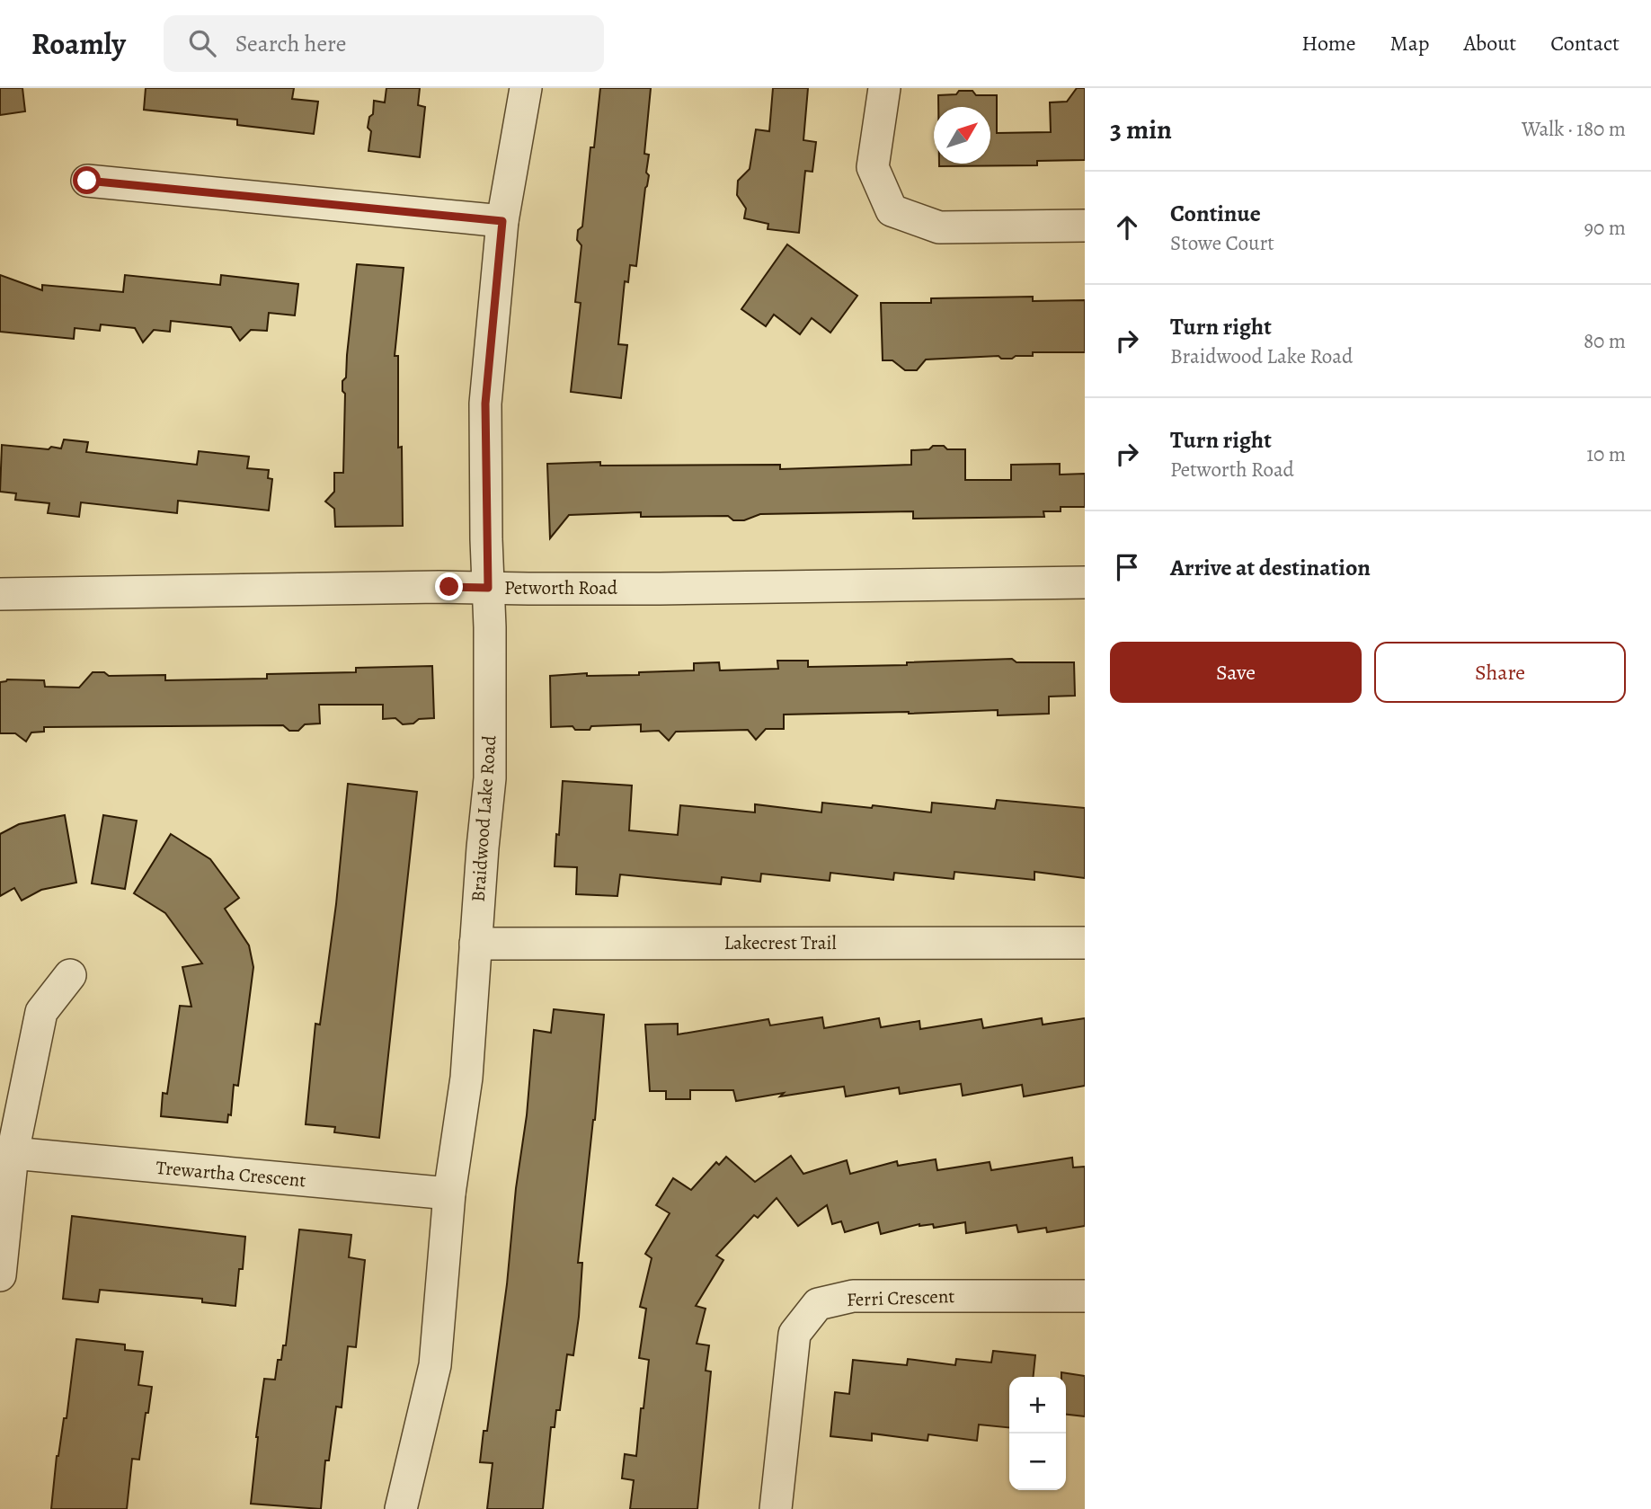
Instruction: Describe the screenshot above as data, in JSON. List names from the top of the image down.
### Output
{
  "streets": {
    "street": [
      "Petworth Road",
      "Braidwood Lake Road",
      "Lakecrest Trail",
      "Trewartha Crescent",
      "Ferri Crescent"
    ]
  },
  "crossings": [
    ["Petworth Road", "Braidwood Lake Road"],
    ["Braidwood Lake Road", "Lakecrest Trail"],
    ["Braidwood Lake Road", "Trewartha Crescent"]
  ],
  "north": "top right",
  "page": {
    "header": "Roamly",
    "search": "Search here",
    "nav": [
      "Home",
      "Map",
      "About",
      "Contact"
    ],
    "heading": ["3 min", "Walk · 180 m"],
    "list": [
      ["Continue", "Stowe Court", "90 m"],
      ["Turn right", "Braidwood Lake Road", "80 m"],
      ["Turn right", "Petworth Road", "10 m"],
      "Arrive at destination"
    ],
    "buttons": ["Save", "Share"],
    "map_buttons": ["+", "−"]
  }
}
